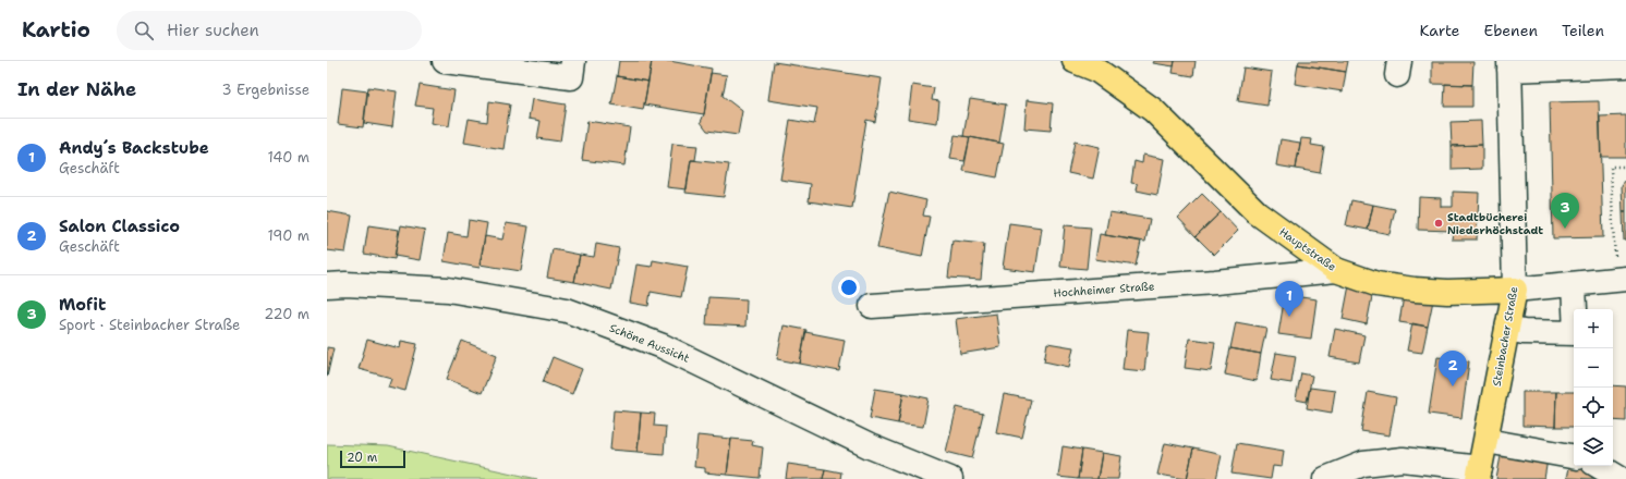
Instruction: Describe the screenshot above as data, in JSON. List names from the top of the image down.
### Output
{
  "streets": {
    "main road": ["Hauptstraße", "Steinbacher Straße"],
    "street": ["Hochheimer Straße", "Schöne Aussicht"]
  },
  "crossings": [
    ["Hauptstraße", "Hochheimer Straße"],
    ["Hauptstraße", "Steinbacher Straße"]
  ],
  "places": ["Stadtbücherei Niederhöchstadt"],
  "scale_bar": "20 m",
  "page": {
    "header": "Kartio",
    "search": "Hier suchen",
    "nav": ["Karte", "Ebenen", "Teilen"],
    "heading": ["In der Nähe", "3 Ergebnisse"],
    "list": [
      {
        "mark": "1",
        "name": "Andy´s Backstube",
        "note": "Geschäft",
        "value": "140 m"
      },
      {
        "mark": "2",
        "name": "Salon Classico",
        "note": "Geschäft",
        "value": "190 m"
      },
      {
        "mark": "3",
        "name": "Mofit",
        "note": "Sport · Steinbacher Straße",
        "value": "220 m"
      }
    ],
    "pins": ["3", "1", "2"],
    "map_buttons": ["+", "−"],
    "scale": "20 m"
  }
}
